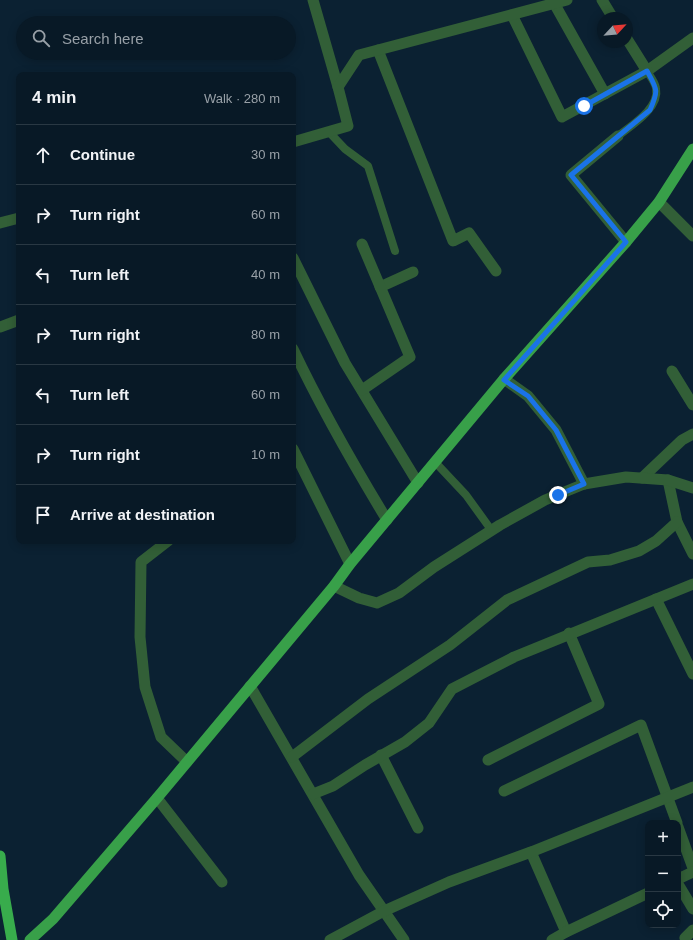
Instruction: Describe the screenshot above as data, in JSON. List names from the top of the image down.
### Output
{
  "north": "top right",
  "page": {
    "search": "Search here",
    "heading": ["4 min", "Walk · 280 m"],
    "list": [
      ["Continue", "30 m"],
      ["Turn right", "60 m"],
      ["Turn left", "40 m"],
      ["Turn right", "80 m"],
      ["Turn left", "60 m"],
      ["Turn right", "10 m"],
      "Arrive at destination"
    ],
    "map_buttons": ["+", "−"]
  }
}
